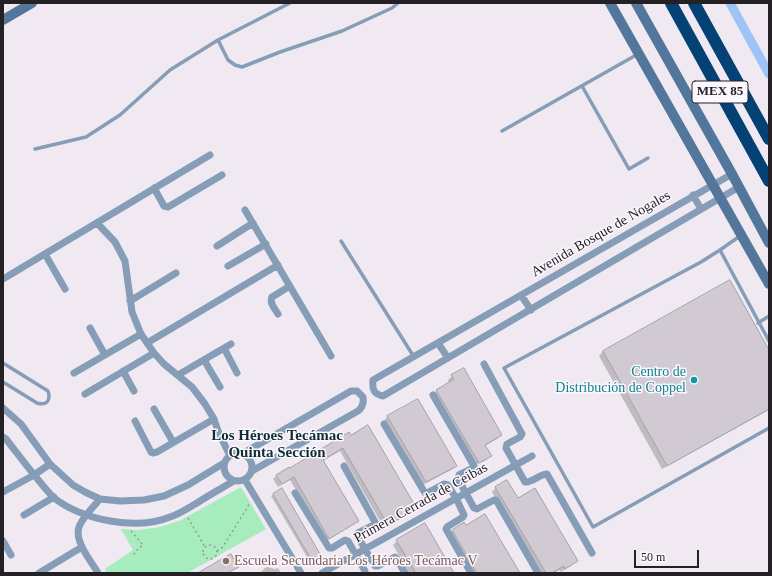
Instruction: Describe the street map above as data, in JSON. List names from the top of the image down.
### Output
{
  "streets": {
    "highway": ["MEX 85"],
    "street": ["Avenida Bosque de Nogales", "Primera Cerrada de Ceibas"]
  },
  "districts": ["Los Héroes Tecámac Quinta Sección"],
  "places": ["Centro de Distribución de Coppel", "Escuela Secundaria Los Héroes Tecámac V"],
  "scale_bar": "50 m"
}
